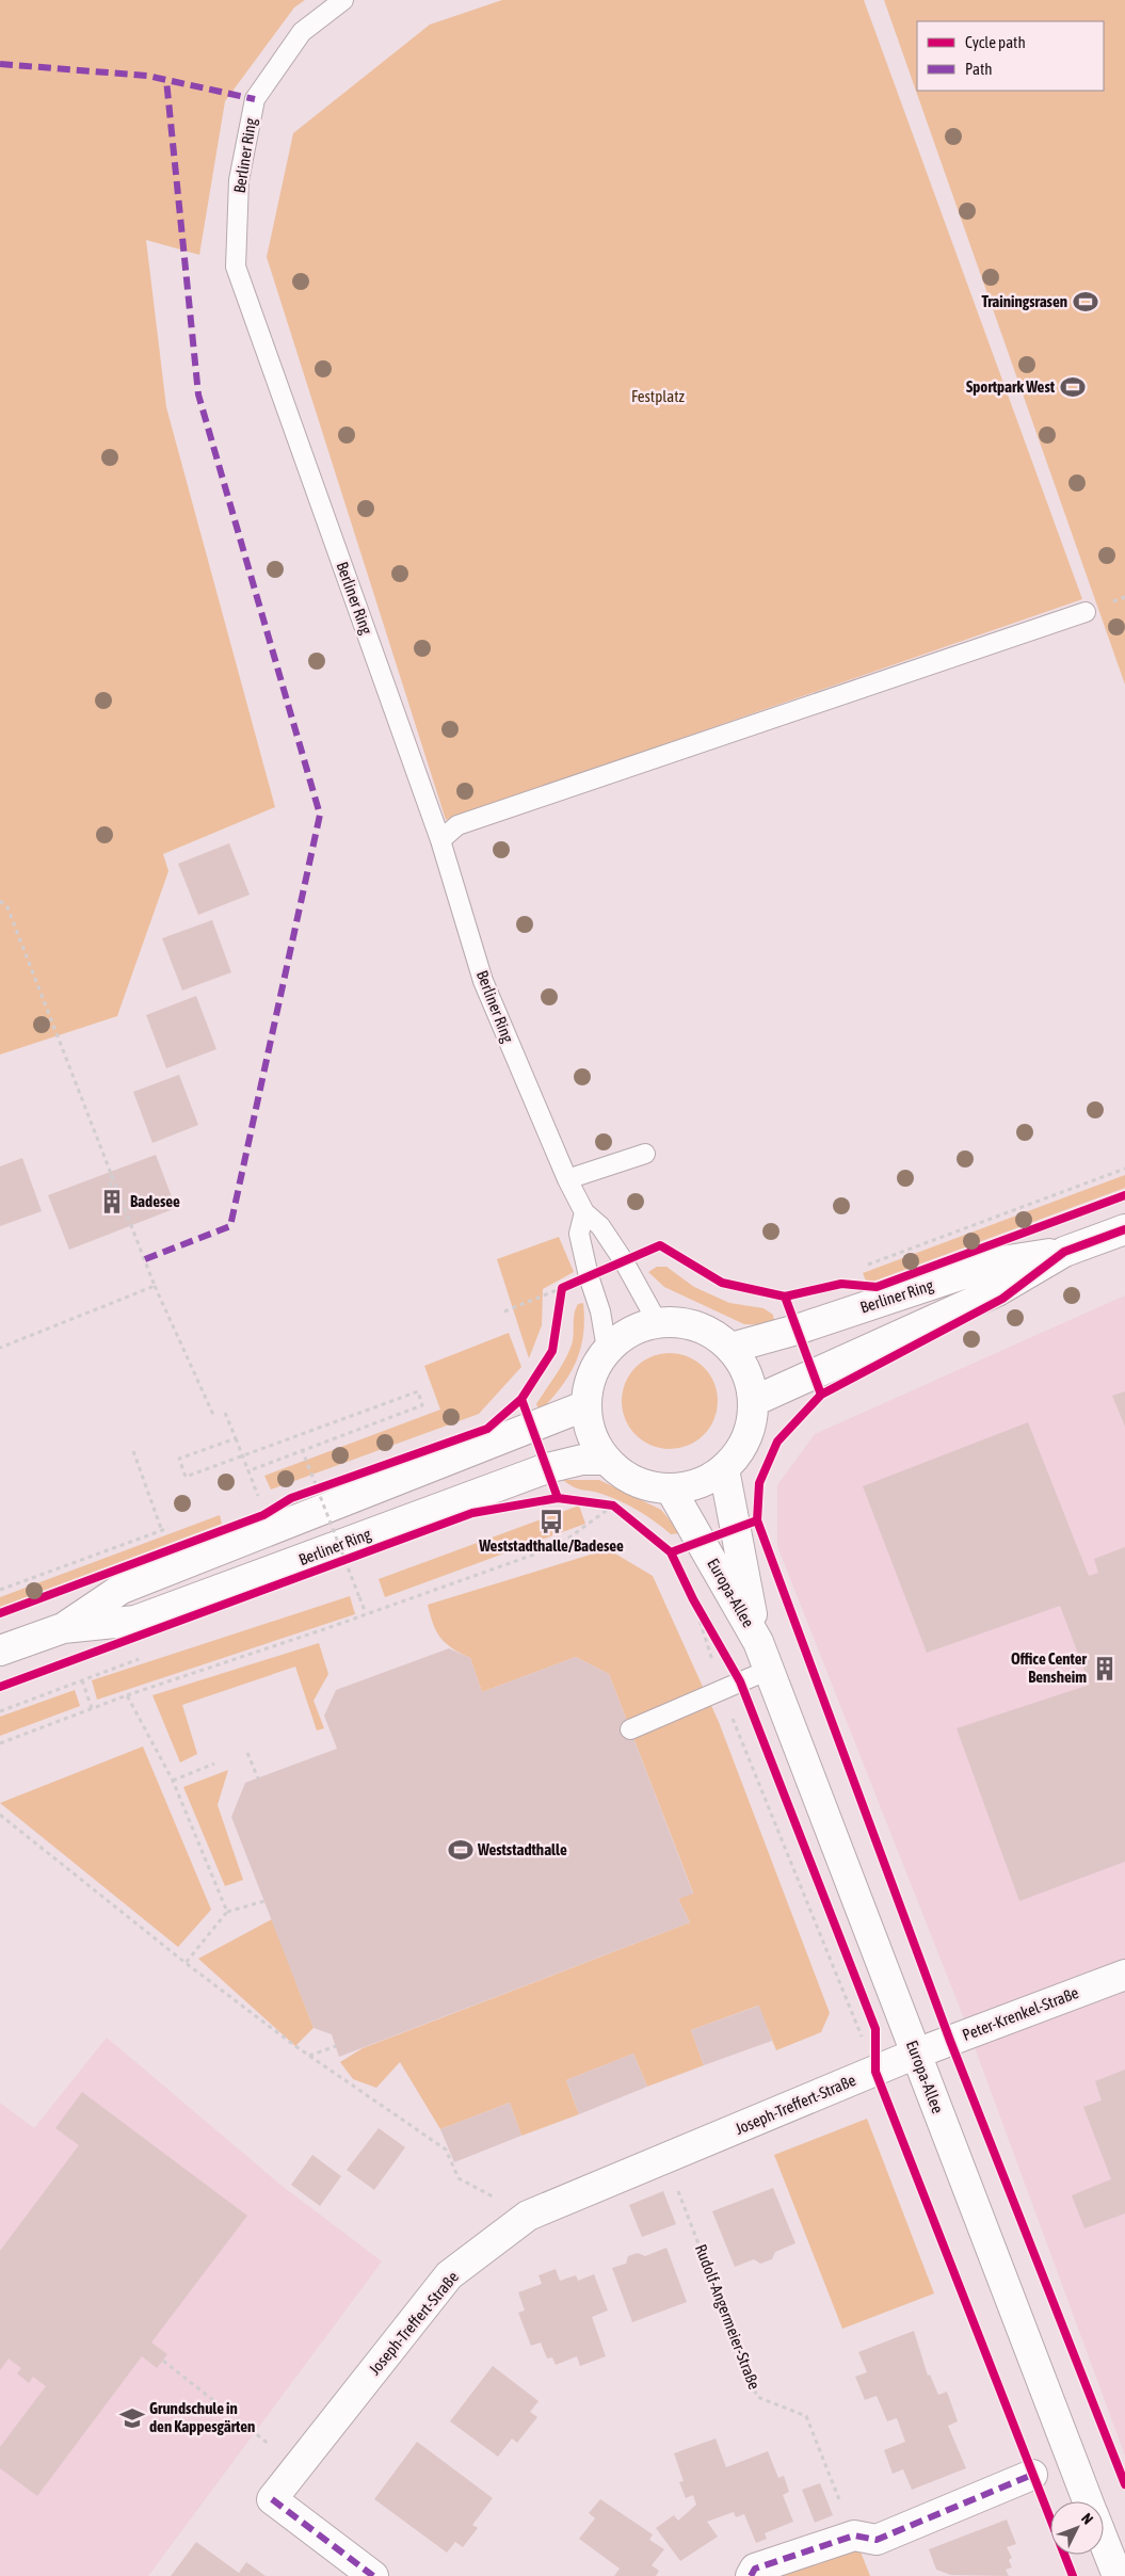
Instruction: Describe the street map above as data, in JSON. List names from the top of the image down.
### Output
{
  "streets": {
    "street": [
      "Berliner Ring",
      "Europa-Allee",
      "Peter-Krenkel-Straße",
      "Joseph-Treffert-Straße"
    ],
    "path": ["Rudolf-Angermeier-Straße"]
  },
  "crossings": [
    ["Berliner Ring", "Europa-Allee"],
    ["Europa-Allee", "Peter-Krenkel-Straße"],
    ["Europa-Allee", "Joseph-Treffert-Straße"],
    ["Peter-Krenkel-Straße", "Joseph-Treffert-Straße"],
    ["Joseph-Treffert-Straße", "Rudolf-Angermeier-Straße"]
  ],
  "parks": ["Festplatz"],
  "places": {
    "sports": ["Trainingsrasen", "Sportpark West", "Weststadthalle"],
    "building": ["Badesee", "Office Center Bensheim"],
    "bus stop": ["Weststadthalle/Badesee"],
    "school or university": ["Grundschule in den Kappesgärten"]
  },
  "legend": ["Cycle path", "Path"],
  "north": "top right"
}
